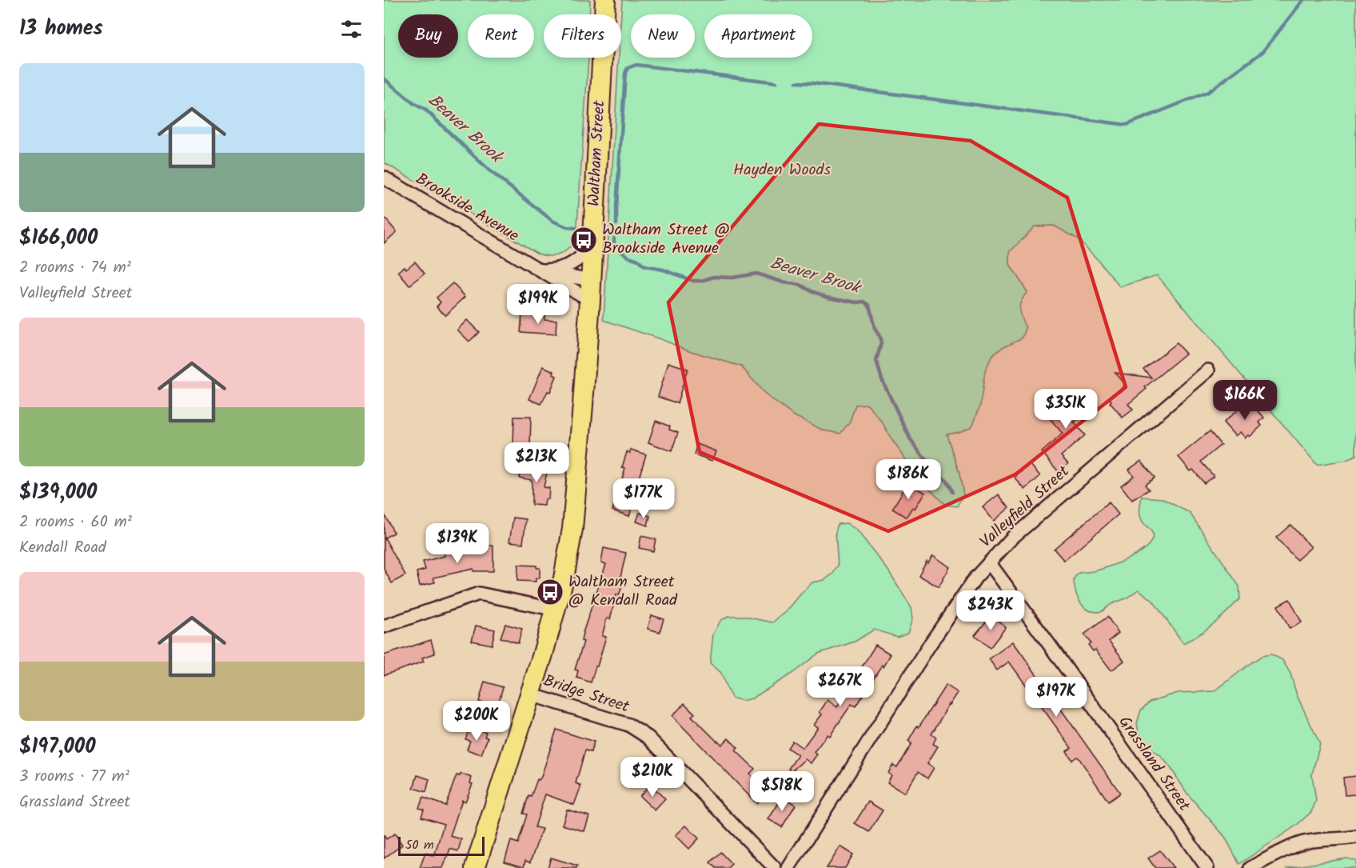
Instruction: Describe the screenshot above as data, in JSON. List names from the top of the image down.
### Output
{
  "streets": {
    "main road": ["Waltham Street"],
    "street": [
      "Brookside Avenue",
      "Valleyfield Street",
      "Bridge Street",
      "Grassland Street"
    ]
  },
  "crossings": [
    ["Waltham Street", "Brookside Avenue"],
    ["Waltham Street", "Bridge Street"],
    ["Valleyfield Street", "Grassland Street"]
  ],
  "water": ["Beaver Brook"],
  "parks": ["Hayden Woods"],
  "places": {
    "bus stop": ["Waltham Street @ Brookside Avenue", "Waltham Street @ Kendall Road"]
  },
  "scale_bar": "50 m",
  "page": {
    "heading": "13 homes",
    "chip": [
      "Buy",
      "Rent",
      "Filters",
      "New",
      "Apartment"
    ],
    "list": [
      {
        "name": "$166,000",
        "note": "2 rooms · 74 m² · Valleyfield Street"
      },
      {
        "name": "$139,000",
        "note": "2 rooms · 60 m² · Kendall Road"
      },
      {
        "name": "$197,000",
        "note": "3 rooms · 77 m² · Grassland Street"
      }
    ],
    "price": [
      "$199K",
      "$166K",
      "$351K",
      "$213K",
      "$186K",
      "$177K",
      "$139K",
      "$243K",
      "$267K",
      "$197K",
      "$200K",
      "$210K",
      "$518K"
    ],
    "scale": "50 m"
  }
}
